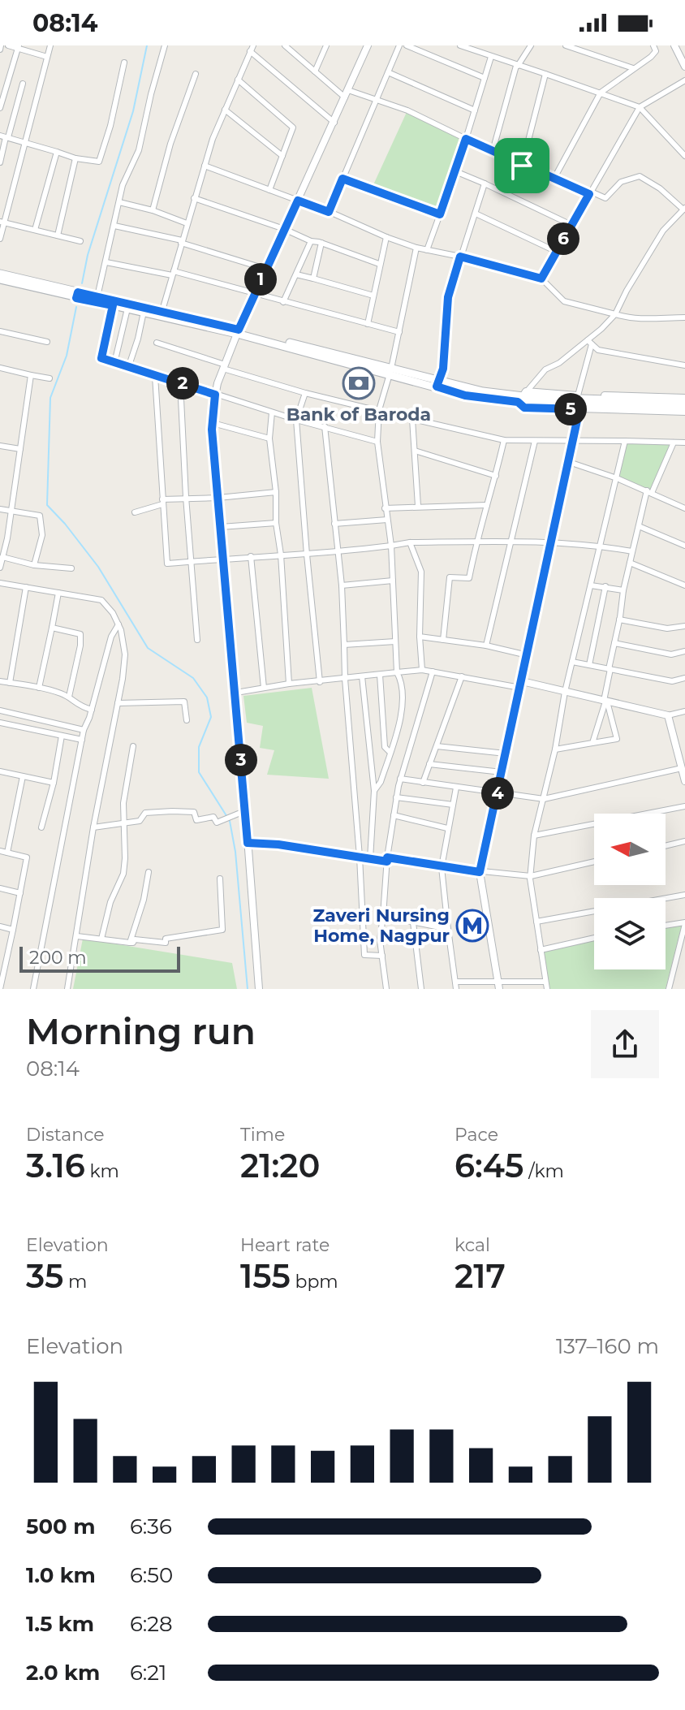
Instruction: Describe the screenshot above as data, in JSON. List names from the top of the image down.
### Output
{
  "places": {
    "bank": ["Bank of Baroda"],
    "metro station": ["Zaveri Nursing Home, Nagpur"]
  },
  "scale_bar": "200 m",
  "north": "left",
  "page": {
    "status": "08:14",
    "pins": [
      "6",
      "1",
      "2",
      "5",
      "3",
      "4"
    ],
    "scale": "200 m",
    "heading": ["Morning run", "08:14"],
    "stats": [
      ["Distance", "3.16 km"],
      ["Time", "21:20"],
      ["Pace", "6:45 /km"],
      ["Elevation", "35 m"],
      ["Heart rate", "155 bpm"],
      ["kcal", "217"]
    ],
    "chart": ["Elevation", "137–160 m"],
    "list": [
      {
        "name": "500 m",
        "note": "6:36"
      },
      {
        "name": "1.0 km",
        "note": "6:50"
      },
      {
        "name": "1.5 km",
        "note": "6:28"
      },
      {
        "name": "2.0 km",
        "note": "6:21"
      }
    ]
  }
}
